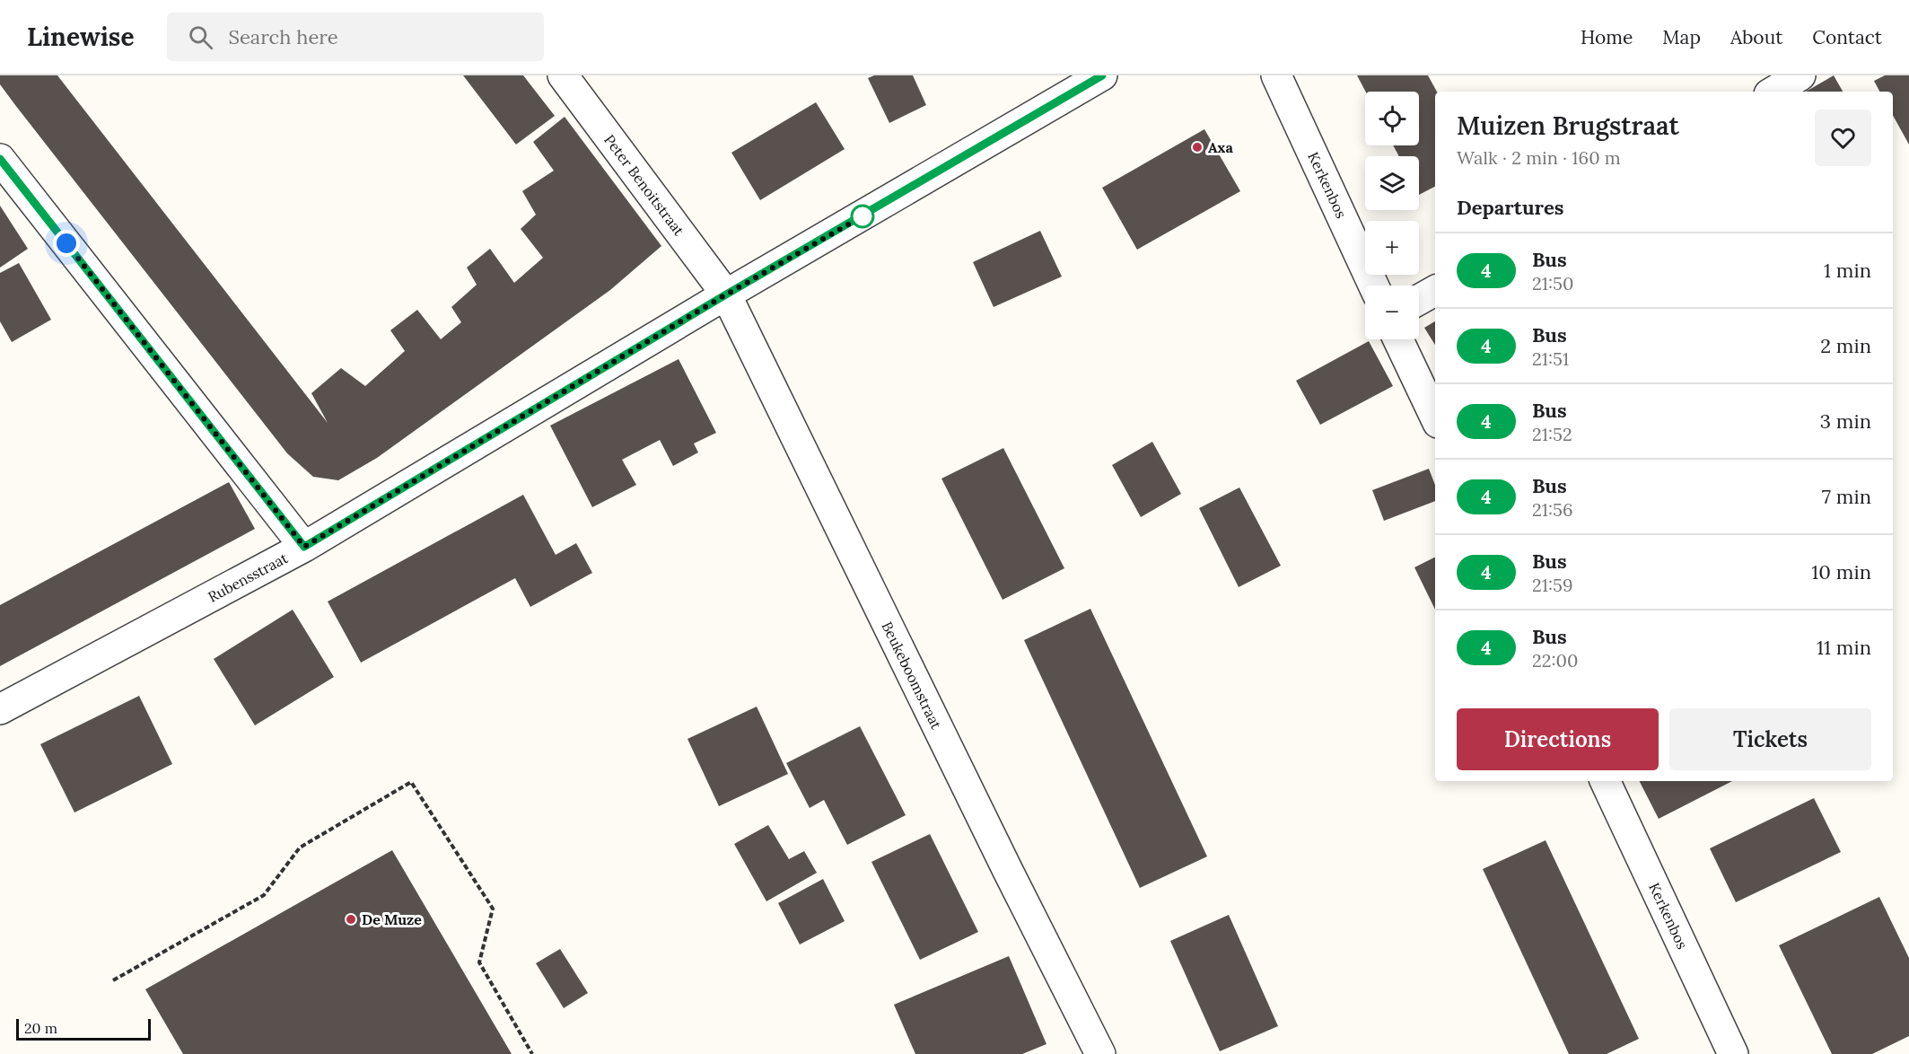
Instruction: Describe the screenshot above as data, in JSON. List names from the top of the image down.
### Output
{
  "streets": {
    "street": [
      "Peter Benoitstraat",
      "Kerkenbos",
      "Rubensstraat",
      "Beukeboomstraat"
    ]
  },
  "crossings": [
    ["Peter Benoitstraat", "Rubensstraat"],
    ["Peter Benoitstraat", "Beukeboomstraat"],
    ["Rubensstraat", "Beukeboomstraat"]
  ],
  "places": ["Axa", "De Muze"],
  "lines": ["bus line 4"],
  "scale_bar": "20 m",
  "page": {
    "header": "Linewise",
    "search": "Search here",
    "nav": [
      "Home",
      "Map",
      "About",
      "Contact"
    ],
    "map_buttons": ["+", "−"],
    "heading": [
      ["Muizen Brugstraat", "Walk · 2 min · 160 m"],
      "Departures"
    ],
    "list": [
      {
        "mark": "4",
        "name": "Bus",
        "note": "21:50",
        "value": "1 min"
      },
      {
        "mark": "4",
        "name": "Bus",
        "note": "21:51",
        "value": "2 min"
      },
      {
        "mark": "4",
        "name": "Bus",
        "note": "21:52",
        "value": "3 min"
      },
      {
        "mark": "4",
        "name": "Bus",
        "note": "21:56",
        "value": "7 min"
      },
      {
        "mark": "4",
        "name": "Bus",
        "note": "21:59",
        "value": "10 min"
      },
      {
        "mark": "4",
        "name": "Bus",
        "note": "22:00",
        "value": "11 min"
      }
    ],
    "buttons": ["Directions", "Tickets"],
    "scale": "20 m"
  }
}
